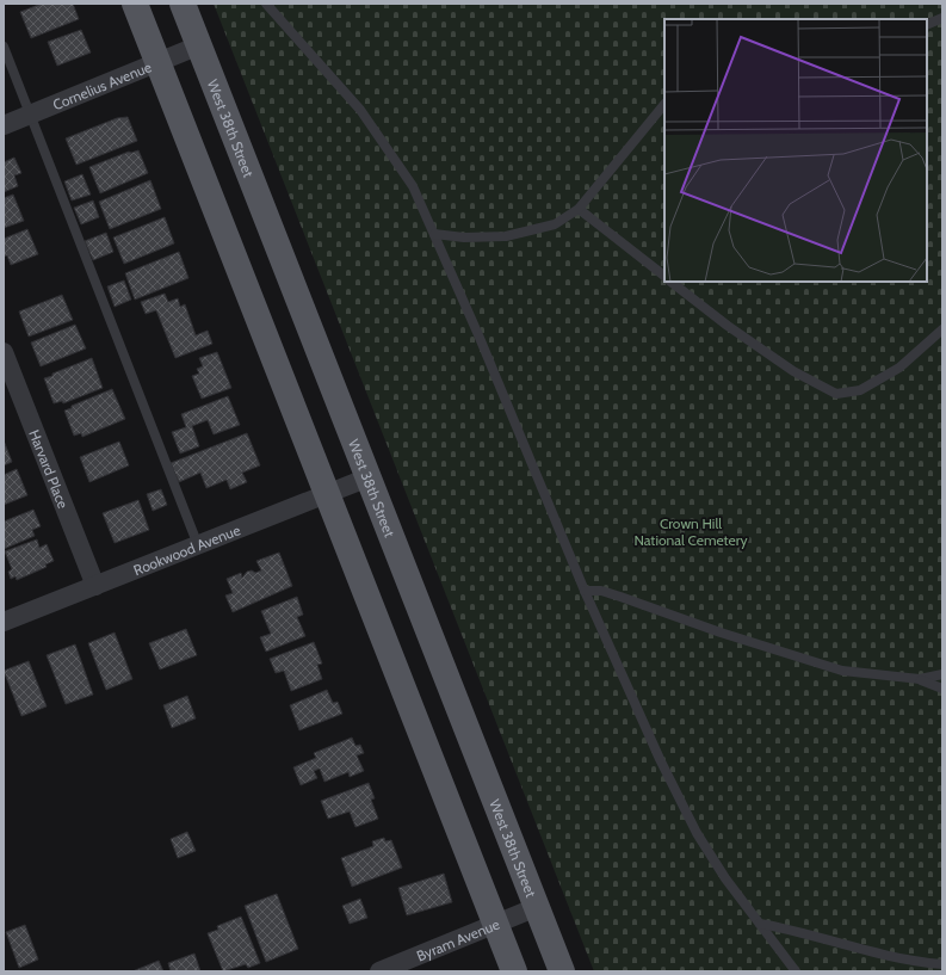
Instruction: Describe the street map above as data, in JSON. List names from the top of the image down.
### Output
{
  "streets": {
    "main road": ["West 38th Street"],
    "street": [
      "Cornelius Avenue",
      "Harvard Place",
      "Rookwood Avenue",
      "Byram Avenue"
    ]
  },
  "crossings": [
    ["Cornelius Avenue", "West 38th Street"],
    ["West 38th Street", "Rookwood Avenue"],
    ["West 38th Street", "Byram Avenue"],
    ["Harvard Place", "Rookwood Avenue"]
  ],
  "parks": ["Crown Hill National Cemetery"]
}
